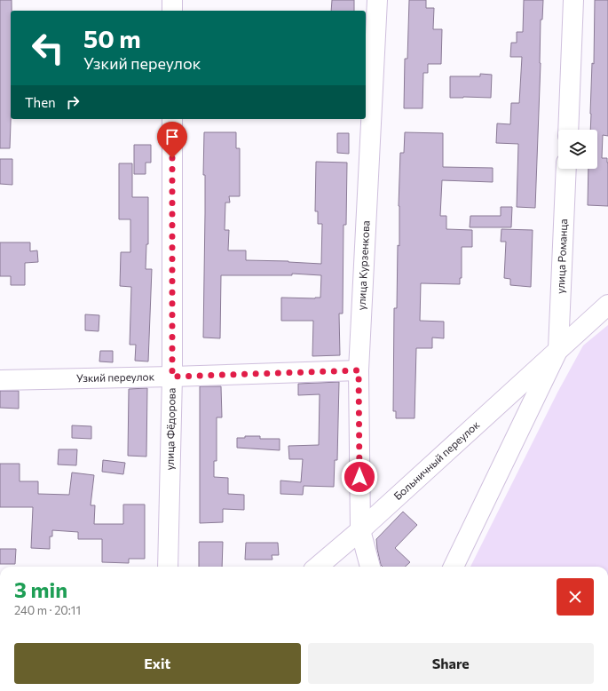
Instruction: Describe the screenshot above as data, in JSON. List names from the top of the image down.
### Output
{
  "streets": {
    "street": [
      "улица Романца",
      "улица Курзенкова",
      "Узкий переулок",
      "улица Фёдорова",
      "Больничный переулок"
    ]
  },
  "crossings": [
    ["улица Романца", "Больничный переулок"],
    ["улица Курзенкова", "Узкий переулок"],
    ["улица Курзенкова", "Больничный переулок"],
    ["Узкий переулок", "улица Фёдорова"]
  ],
  "page": {
    "turn": ["50 m", "Узкий переулок"],
    "then": "Then",
    "heading": ["3 min", "240 m · 20:11"],
    "buttons": ["Exit", "Share"]
  }
}
